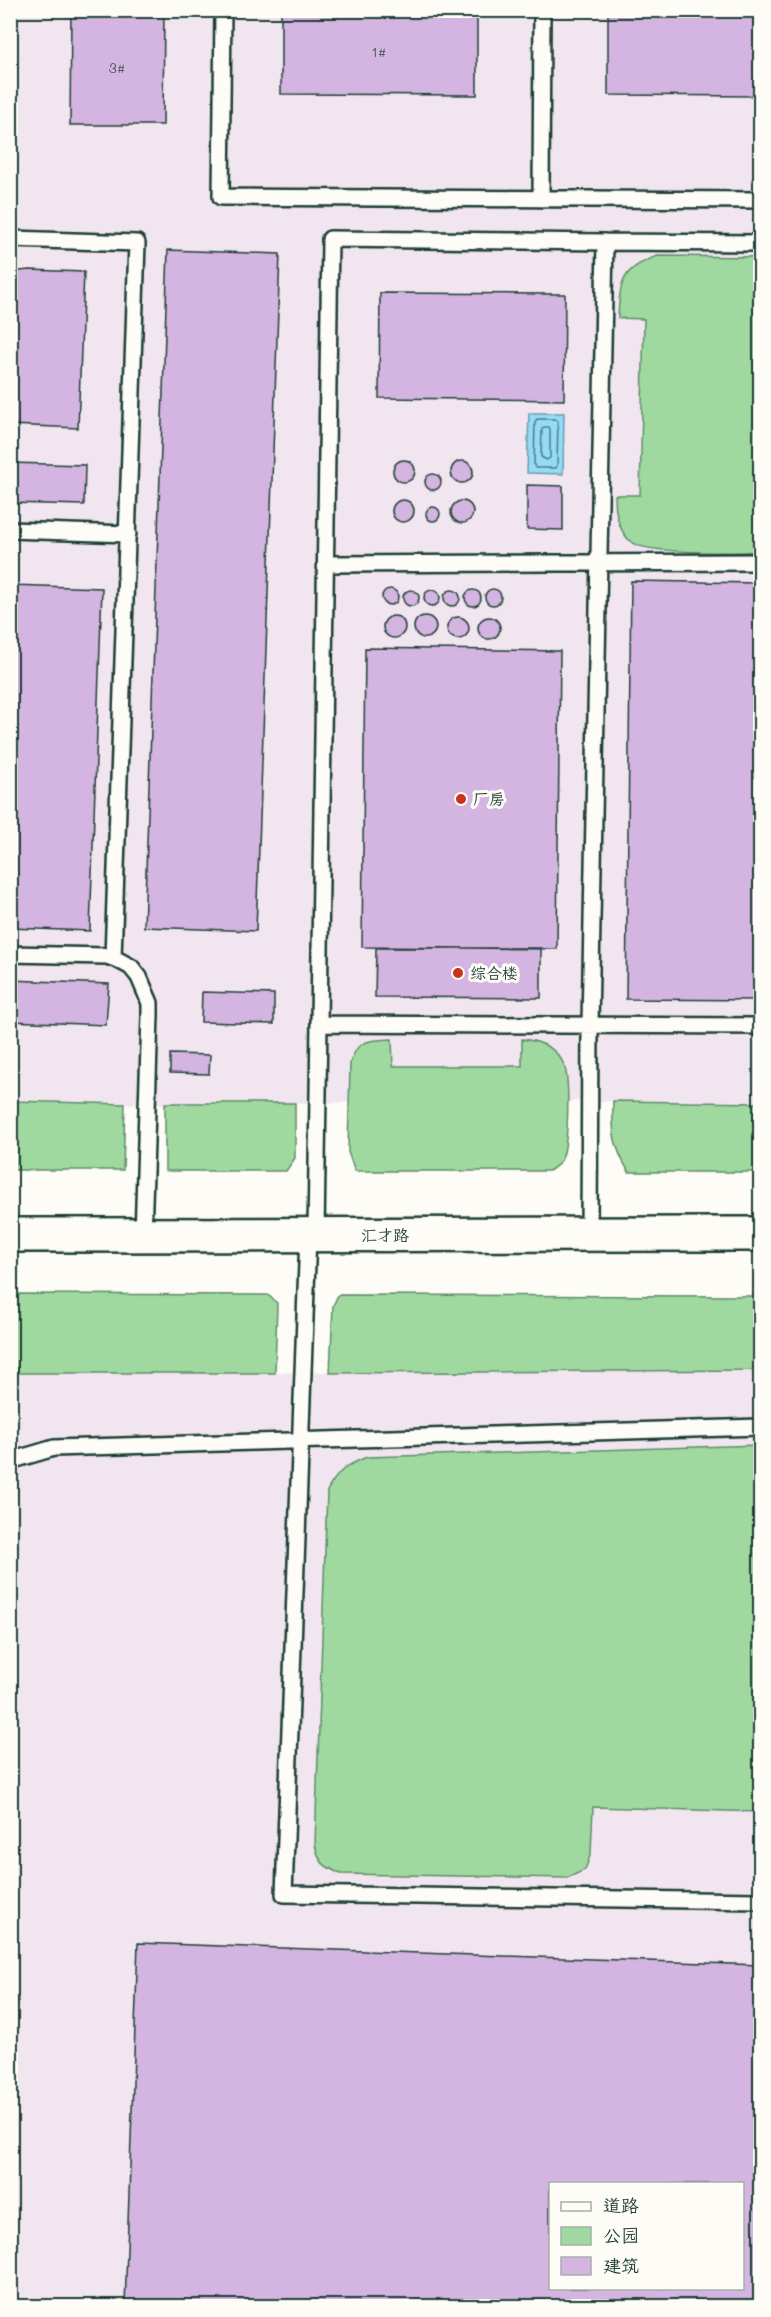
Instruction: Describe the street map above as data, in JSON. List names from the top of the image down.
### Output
{
  "streets": {
    "main road": ["汇才路"]
  },
  "places": ["厂房", "综合楼"],
  "house_numbers": ["1#", "3#"],
  "legend": ["道路", "公园", "建筑"]
}
